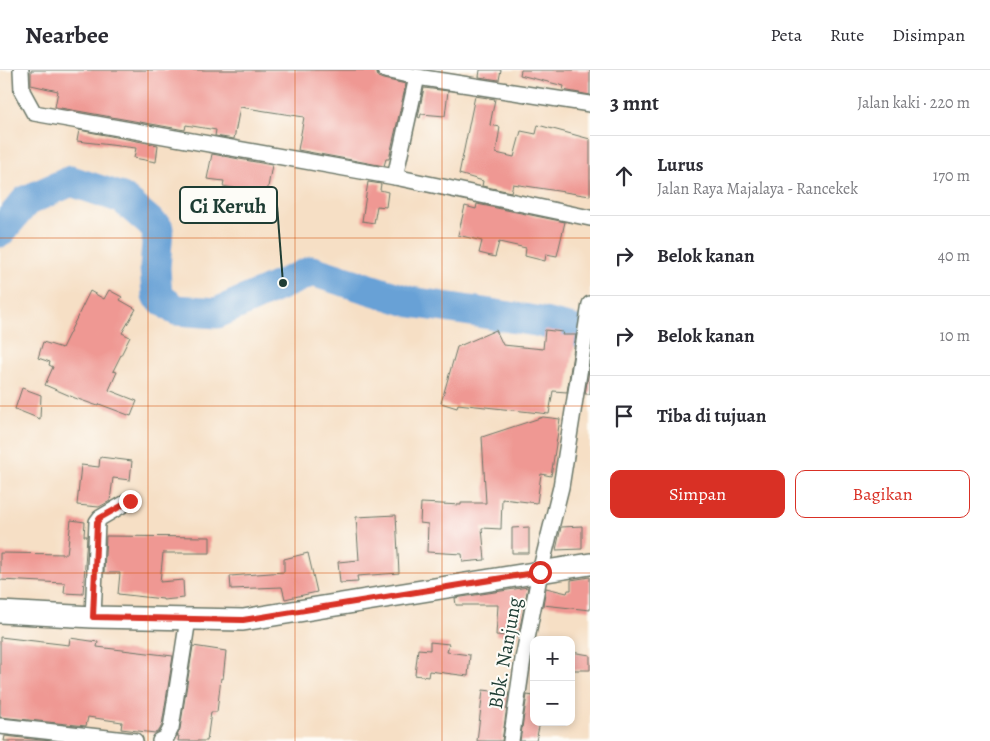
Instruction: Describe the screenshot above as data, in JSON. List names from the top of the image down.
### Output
{
  "streets": {
    "street": ["Bbk. Nanjung"]
  },
  "places": ["Ci Keruh"],
  "page": {
    "header": "Nearbee",
    "nav": ["Peta", "Rute", "Disimpan"],
    "heading": ["3 mnt", "Jalan kaki · 220 m"],
    "list": [
      ["Lurus", "Jalan Raya Majalaya - Rancekek", "170 m"],
      ["Belok kanan", "40 m"],
      ["Belok kanan", "10 m"],
      "Tiba di tujuan"
    ],
    "buttons": ["Simpan", "Bagikan"],
    "map_buttons": ["+", "−"]
  }
}
